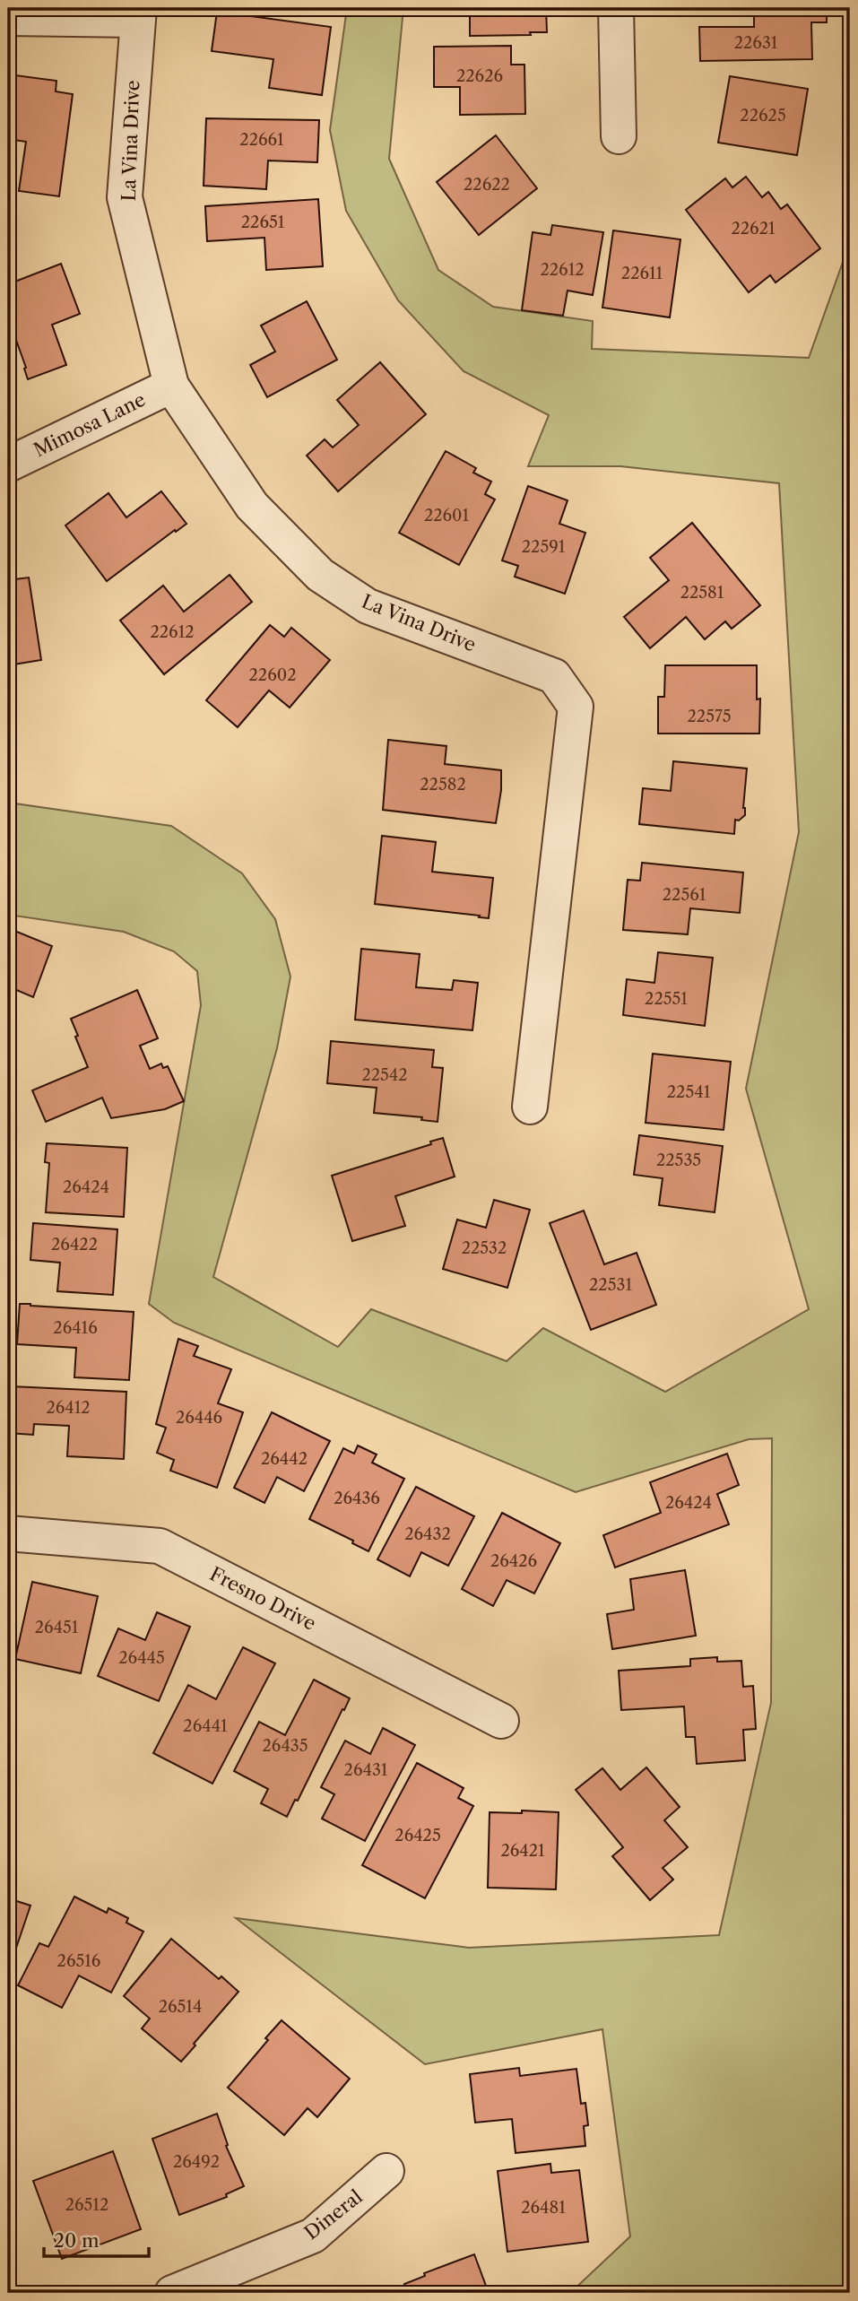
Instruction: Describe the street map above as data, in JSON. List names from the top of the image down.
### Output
{
  "streets": {
    "street": [
      "La Vina Drive",
      "Mimosa Lane",
      "Fresno Drive",
      "Dineral"
    ]
  },
  "crossings": [
    ["La Vina Drive", "Mimosa Lane"]
  ],
  "house_numbers": [
    "22631",
    "22626",
    "22625",
    "22661",
    "22622",
    "22651",
    "22621",
    "22612",
    "22611",
    "22601",
    "22591",
    "22581",
    "22612",
    "22602",
    "22575",
    "22582",
    "22561",
    "22551",
    "22542",
    "22541",
    "22535",
    "26424",
    "26422",
    "22532",
    "22531",
    "26416",
    "26412",
    "26446",
    "26442",
    "26436",
    "26424",
    "26432",
    "26426",
    "26451",
    "26445",
    "26441",
    "26435",
    "26431",
    "26425",
    "26421",
    "26516",
    "26514",
    "26492",
    "26512",
    "26481"
  ],
  "scale_bar": "20 m"
}
